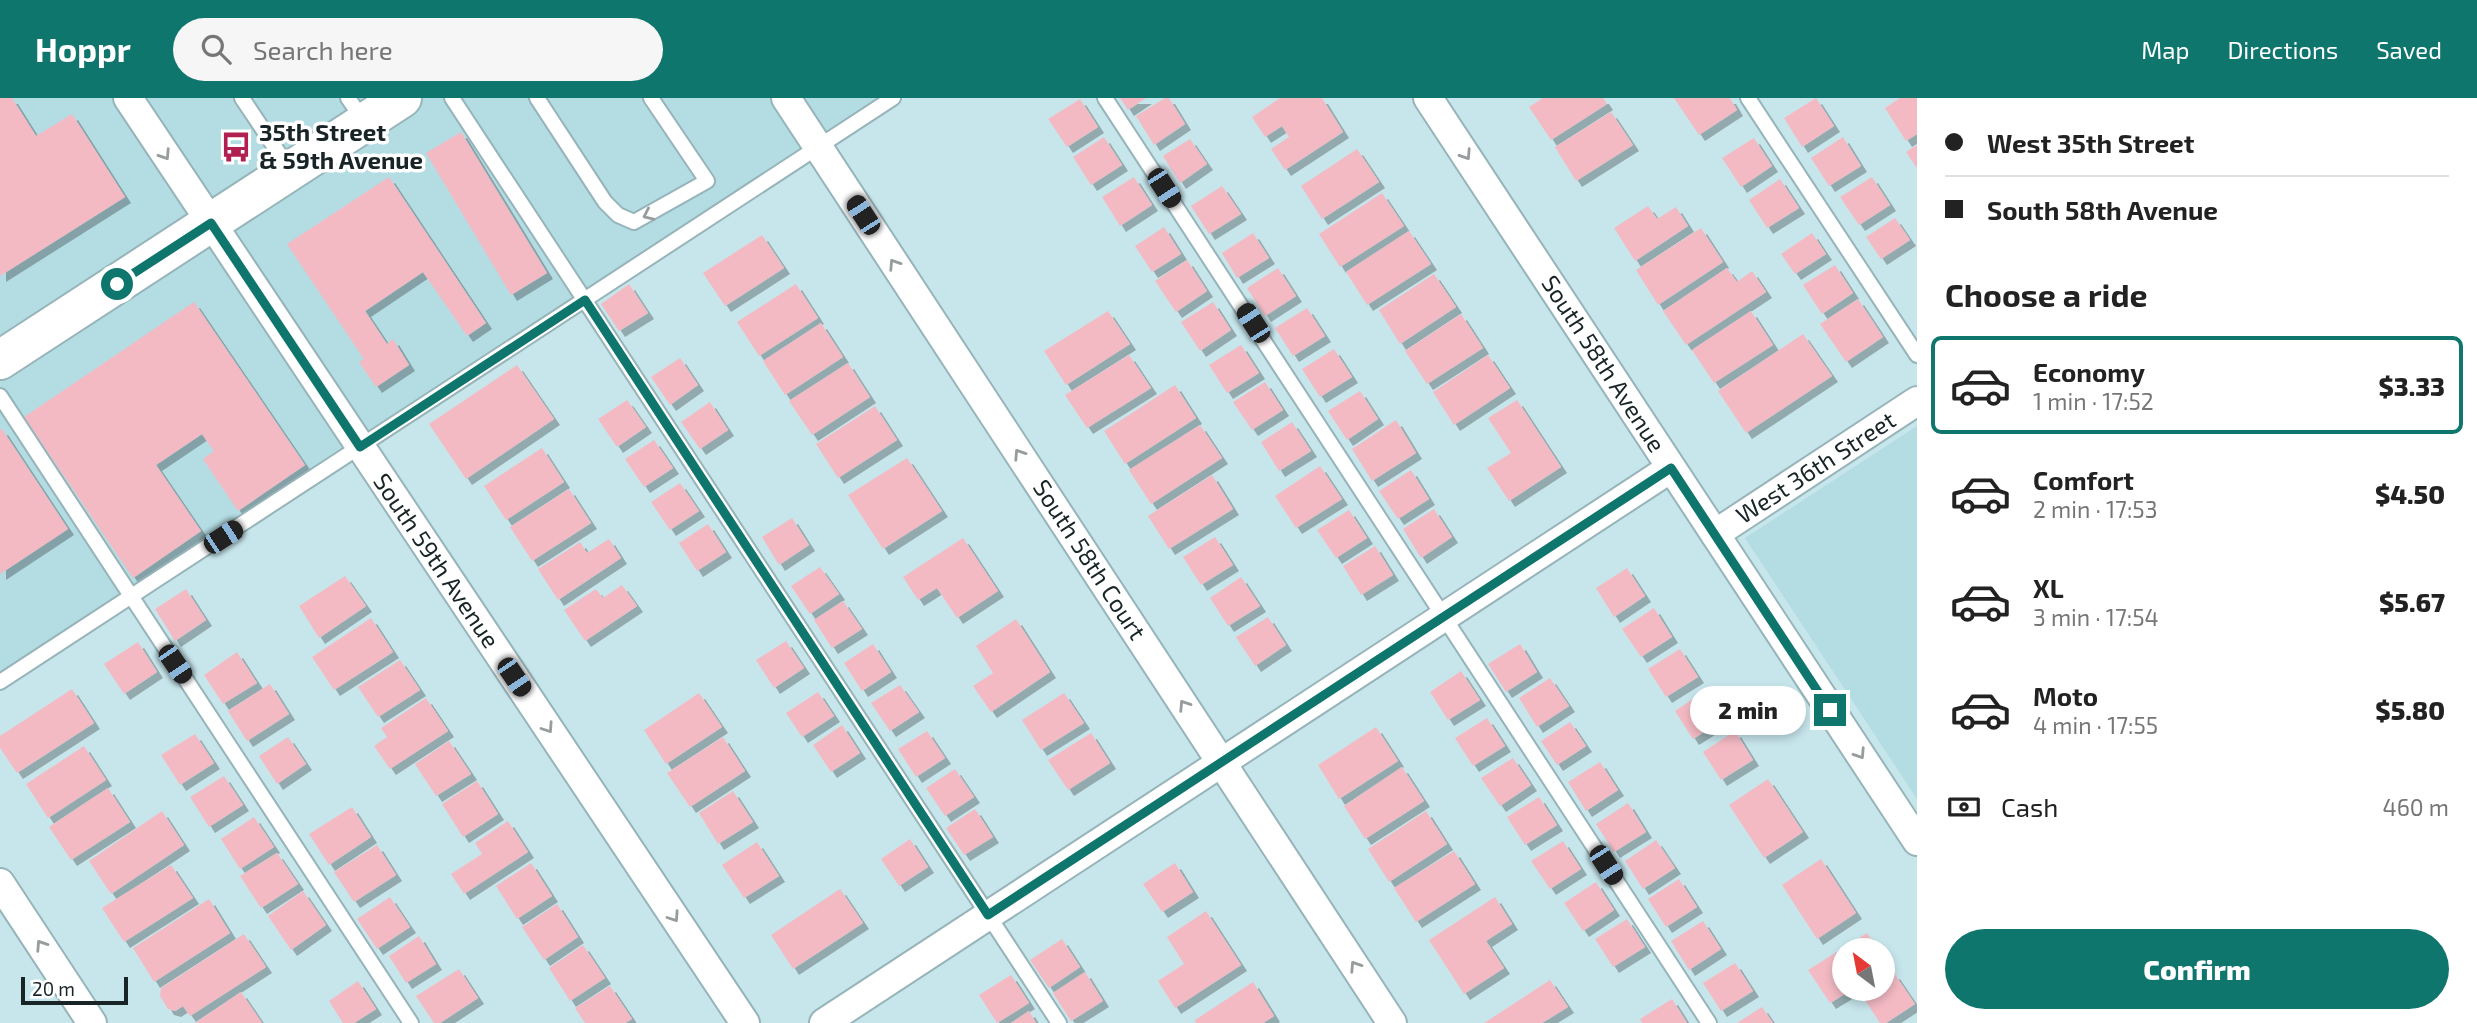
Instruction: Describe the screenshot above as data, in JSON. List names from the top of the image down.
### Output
{
  "streets": {
    "street": [
      "South 58th Avenue",
      "West 36th Street",
      "South 58th Court",
      "South 59th Avenue"
    ]
  },
  "crossings": [
    ["South 58th Avenue", "West 36th Street"]
  ],
  "one_way": ["South 58th Avenue", "South 58th Court", "South 59th Avenue"],
  "places": {
    "bus stop": ["35th Street & 59th Avenue"]
  },
  "scale_bar": "20 m",
  "north": "top left",
  "page": {
    "header": "Hoppr",
    "search": "Search here",
    "nav": ["Map", "Directions", "Saved"],
    "banner": ["West 35th Street", "South 58th Avenue"],
    "heading": "Choose a ride",
    "list": [
      {
        "name": "Economy",
        "note": "1 min · 17:52",
        "value": "$3.33"
      },
      {
        "name": "Comfort",
        "note": "2 min · 17:53",
        "value": "$4.50"
      },
      {
        "name": "XL",
        "note": "3 min · 17:54",
        "value": "$5.67"
      },
      {
        "name": "Moto",
        "note": "4 min · 17:55",
        "value": "$5.80"
      }
    ],
    "bubble": "2 min",
    "pay": ["Cash", "460 m"],
    "buttons": "Confirm",
    "scale": "20 m"
  }
}
